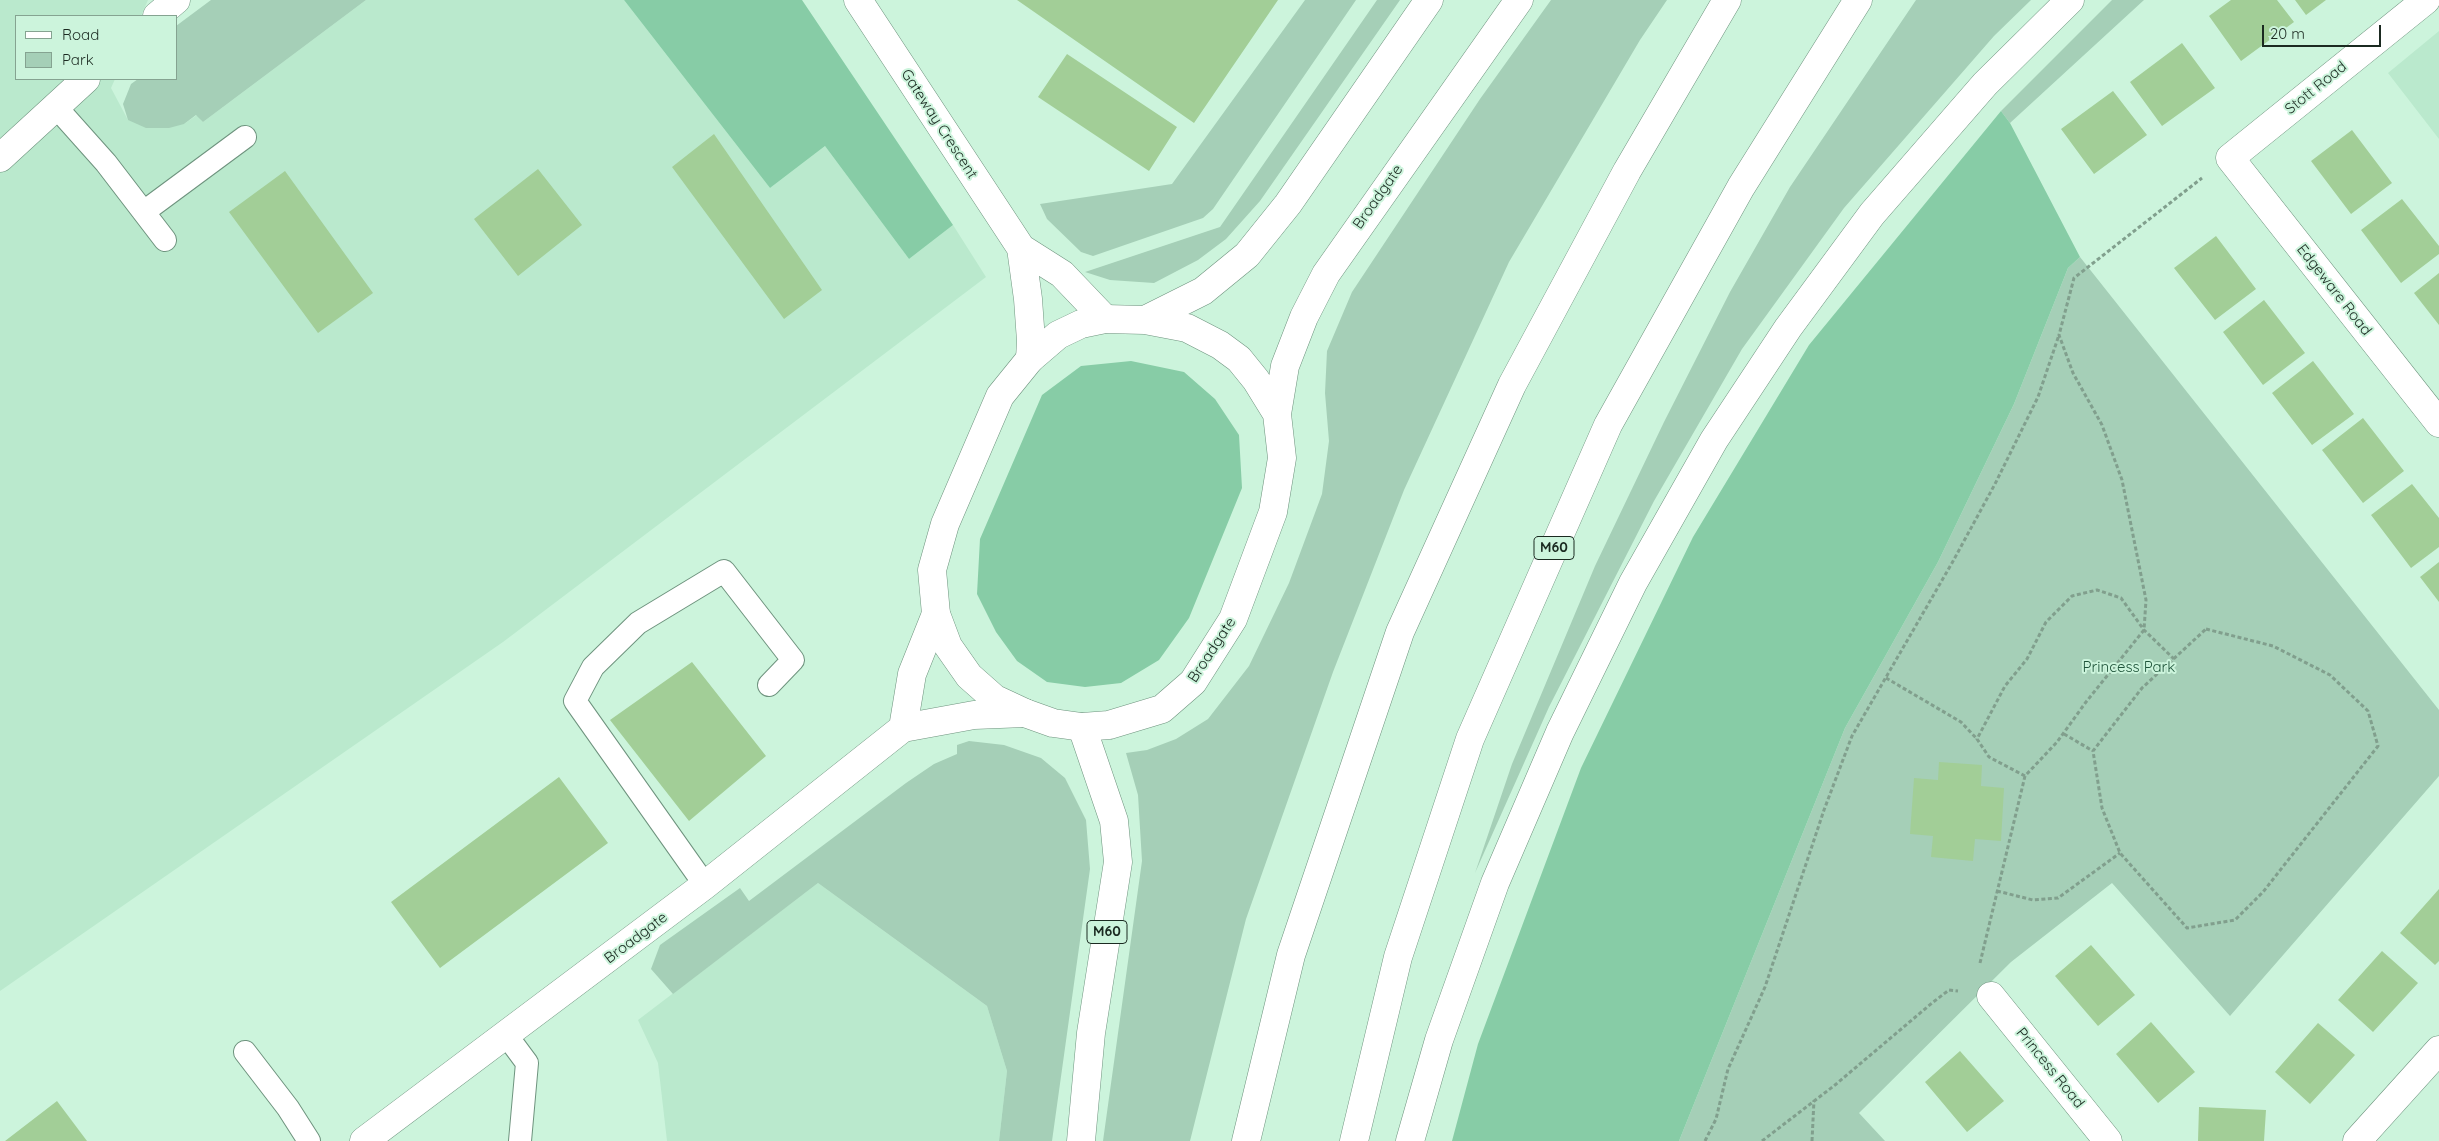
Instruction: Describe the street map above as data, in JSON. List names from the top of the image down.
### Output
{
  "streets": {
    "main road": [
      "Stott Road",
      "Gateway Crescent",
      "Broadgate",
      "Edgeware Road",
      "M60",
      "Princess Road"
    ]
  },
  "crossings": [
    ["Stott Road", "Edgeware Road"],
    ["Gateway Crescent", "Broadgate"],
    ["Broadgate", "M60"]
  ],
  "parks": ["Princess Park"],
  "legend": ["Road", "Park"],
  "scale_bar": "20 m"
}
